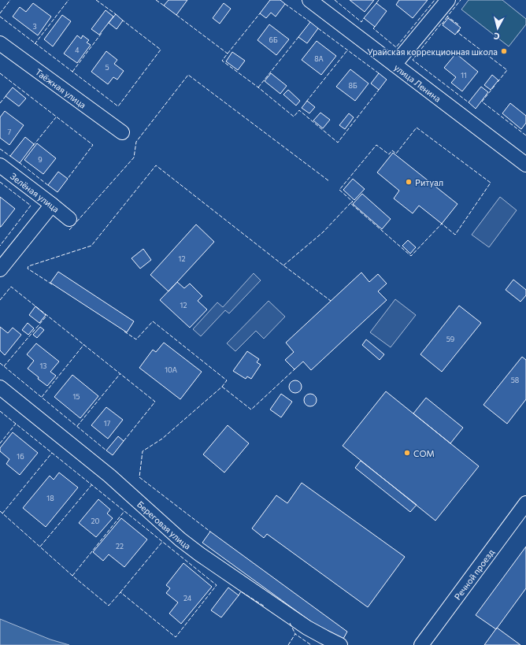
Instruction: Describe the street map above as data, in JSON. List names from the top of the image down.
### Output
{
  "streets": {
    "street": [
      "улица Ленина",
      "Таёжная улица",
      "Зелёная улица",
      "Береговая улица",
      "Речной проезд"
    ]
  },
  "places": ["Урайская коррекционная школа", "Ритуал", "СОМ"],
  "house_numbers": [
    "3",
    "6Б",
    "4",
    "8А",
    "5",
    "11",
    "8Б",
    "7",
    "9",
    "12",
    "12",
    "59",
    "13",
    "10А",
    "58",
    "15",
    "17",
    "16",
    "18",
    "20",
    "22",
    "24"
  ],
  "north": "bottom"
}
